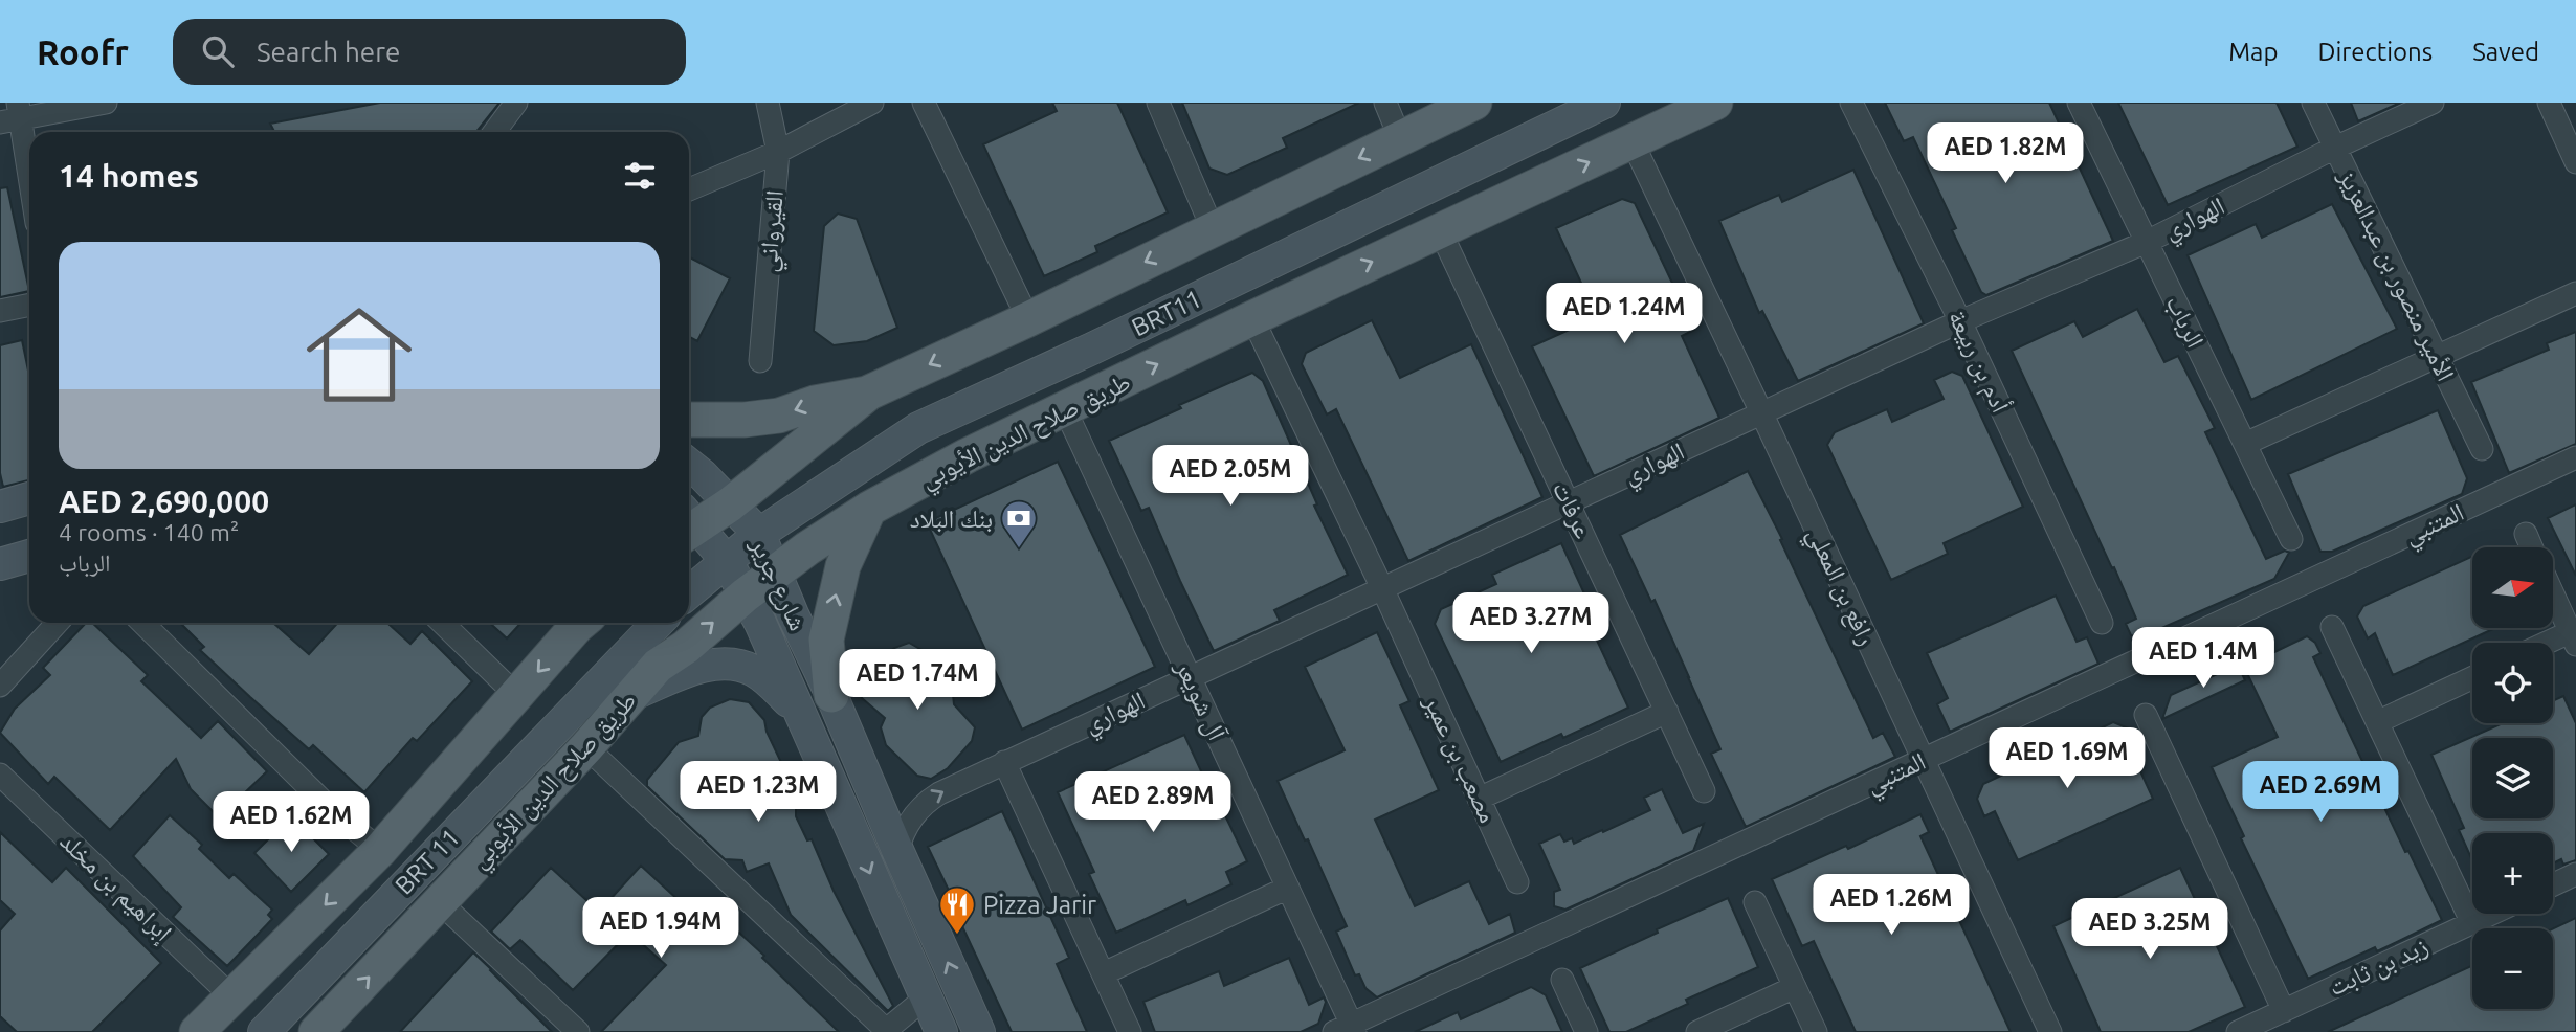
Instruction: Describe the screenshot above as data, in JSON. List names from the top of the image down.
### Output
{
  "streets": {
    "main road": [
      "BRT11",
      "طريق صلاح الدين الأيوبي",
      "شارع جرير",
      "BRT 11"
    ],
    "street": [
      "الهواري",
      "القيرواني",
      "الأمير منصور بن عبدالعزيز",
      "الرباب",
      "أدم بن ربيعة",
      "عرفات",
      "المتنبي",
      "رافع بن المعلي",
      "آل شويعر",
      "مصعب بن عمير",
      "إبراهيم بن مخلد",
      "زيد بن ثابت"
    ]
  },
  "crossings": [
    ["الهواري", "الأمير منصور بن عبدالعزيز"],
    ["الهواري", "الرباب"],
    ["الهواري", "أدم بن ربيعة"],
    ["الهواري", "عرفات"],
    ["الهواري", "شارع جرير"],
    ["الهواري", "رافع بن المعلي"],
    ["الهواري", "آل شويعر"],
    ["الهواري", "مصعب بن عمير"],
    ["BRT11", "شارع جرير"],
    ["طريق صلاح الدين الأيوبي", "عرفات"],
    ["طريق صلاح الدين الأيوبي", "شارع جرير"],
    ["طريق صلاح الدين الأيوبي", "رافع بن المعلي"],
    ["طريق صلاح الدين الأيوبي", "آل شويعر"],
    ["طريق صلاح الدين الأيوبي", "مصعب بن عمير"],
    ["المتنبي", "رافع بن المعلي"],
    ["المتنبي", "آل شويعر"]
  ],
  "places": {
    "bank": ["بنك البلاد"],
    "restaurant": ["Pizza Jarir"]
  },
  "north": "right",
  "page": {
    "header": "Roofr",
    "search": "Search here",
    "nav": ["Map", "Directions", "Saved"],
    "price": [
      "AED 1.82M",
      "AED 1.24M",
      "AED 2.05M",
      "AED 3.27M",
      "AED 1.4M",
      "AED 1.74M",
      "AED 1.69M",
      "AED 1.23M",
      "AED 2.69M",
      "AED 2.89M",
      "AED 1.62M",
      "AED 1.26M",
      "AED 1.94M",
      "AED 3.25M"
    ],
    "heading": "14 homes",
    "list": [
      {
        "name": "AED 2,690,000",
        "note": "4 rooms · 140 m² · الرباب"
      }
    ],
    "map_buttons": ["+", "−"]
  }
}
